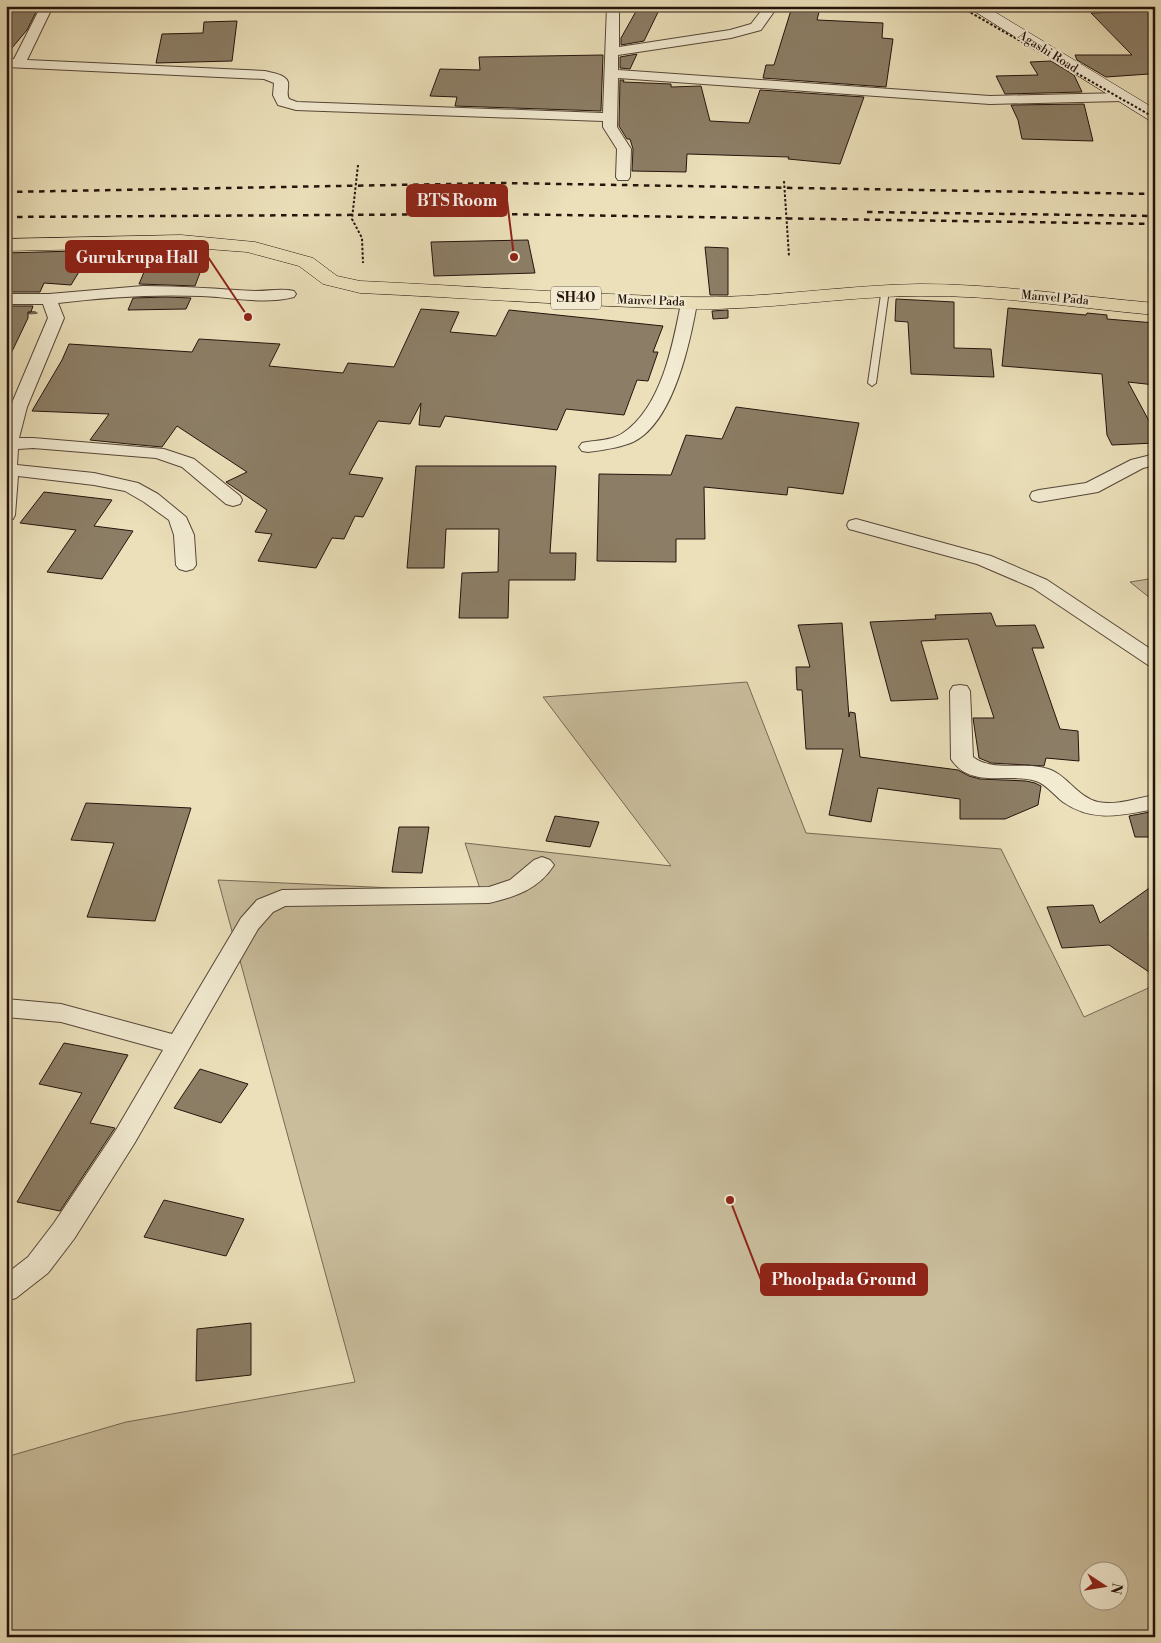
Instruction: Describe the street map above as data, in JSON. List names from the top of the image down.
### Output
{
  "streets": {
    "main road": ["SH40", "Manvel Pada"],
    "street": ["Agashi Road"]
  },
  "places": ["BTS Room", "Gurukrupa Hall", "Phoolpada Ground"],
  "north": "right"
}
